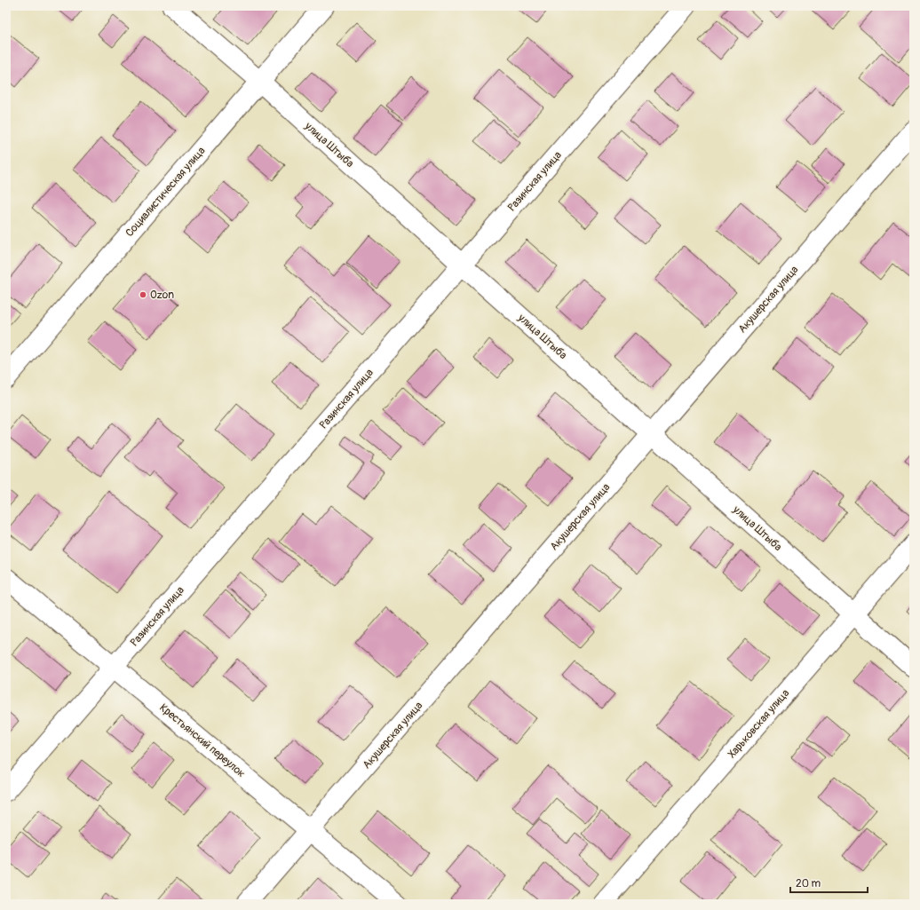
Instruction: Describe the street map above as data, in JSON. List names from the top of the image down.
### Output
{
  "streets": {
    "street": [
      "улица Штыба",
      "Разинская улица",
      "Социалистическая улица",
      "Акушерская улица",
      "Харьковская улица",
      "Крестьянский переулок"
    ]
  },
  "crossings": [
    ["улица Штыба", "Разинская улица"],
    ["улица Штыба", "Социалистическая улица"],
    ["улица Штыба", "Акушерская улица"],
    ["улица Штыба", "Харьковская улица"],
    ["Разинская улица", "Крестьянский переулок"],
    ["Акушерская улица", "Крестьянский переулок"]
  ],
  "places": ["Ozon"],
  "scale_bar": "20 m"
}
